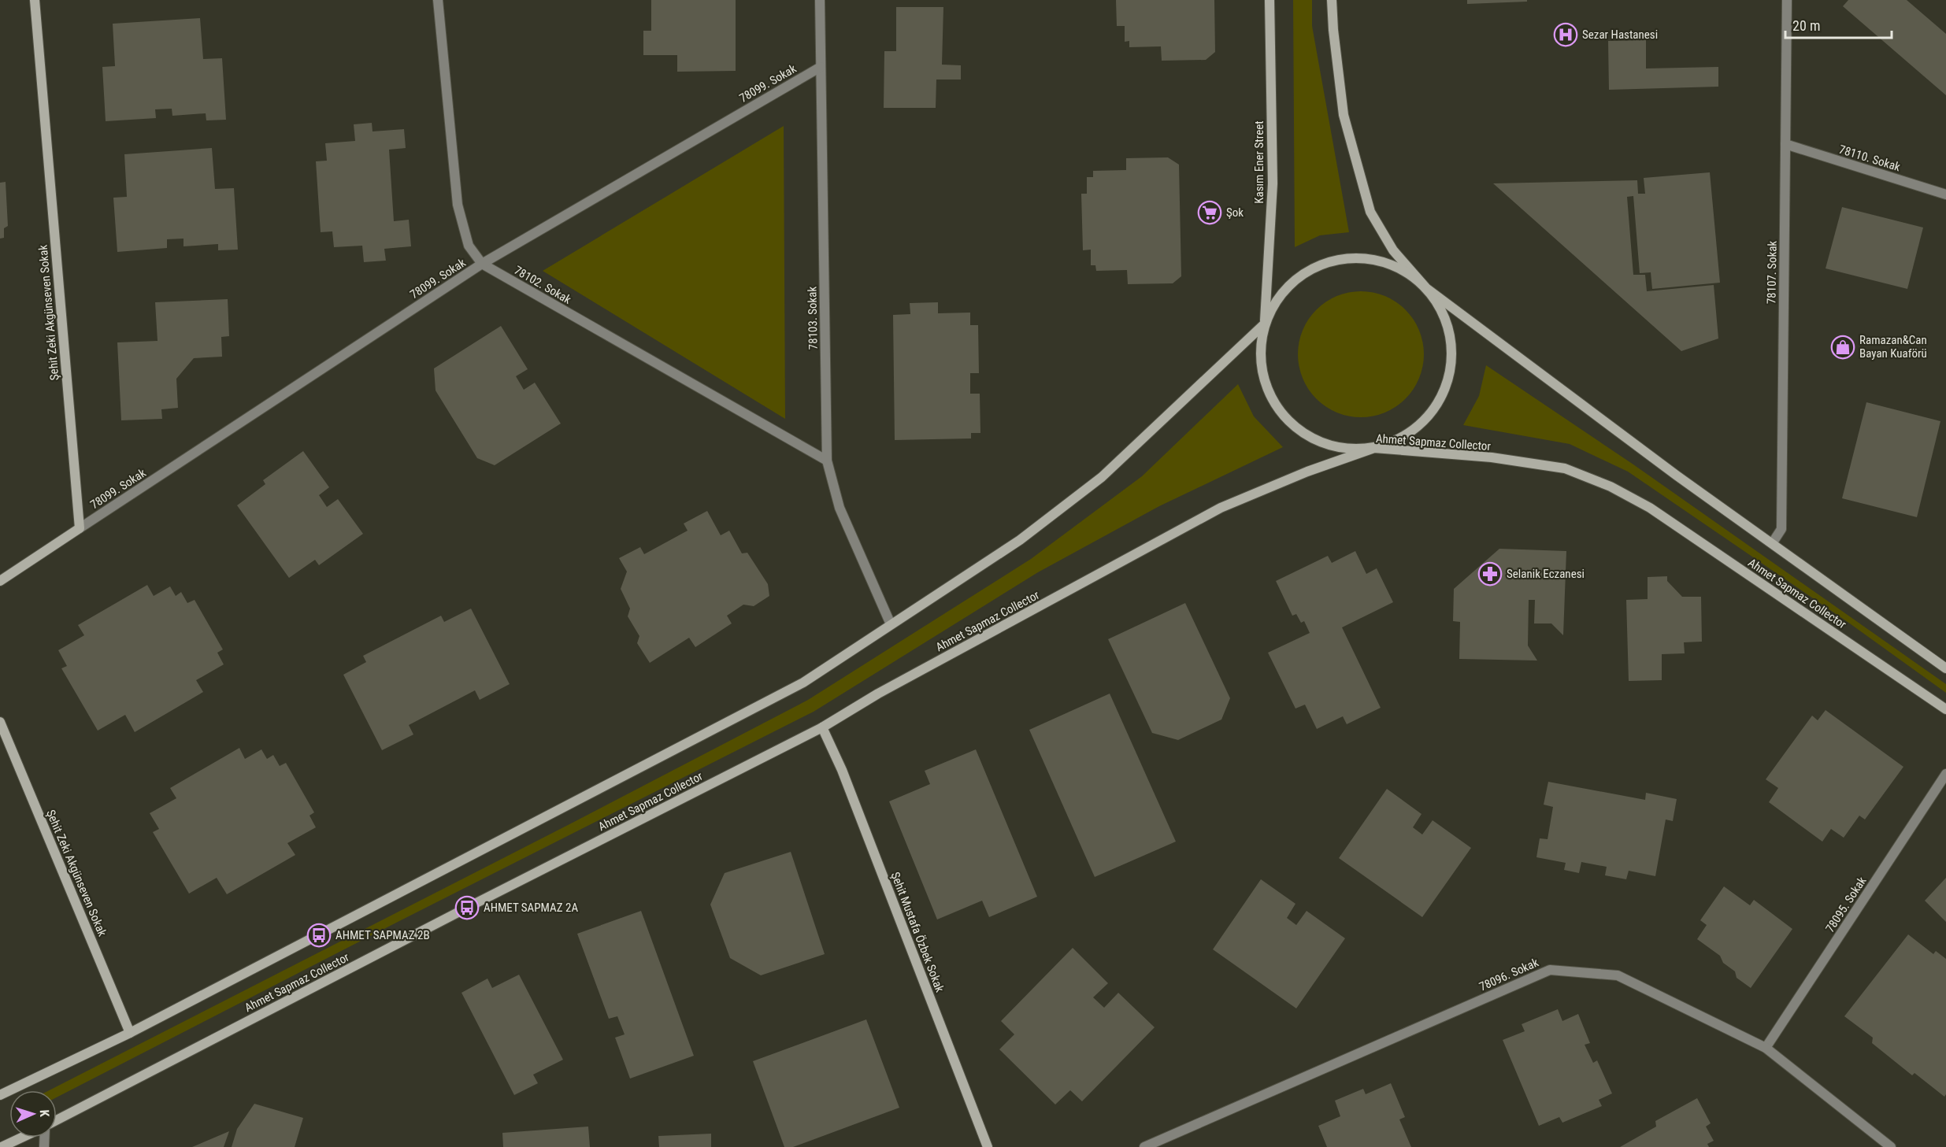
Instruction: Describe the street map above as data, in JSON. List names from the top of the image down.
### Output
{
  "streets": {
    "main road": [
      "Kasım Ener Street",
      "Şehit Zeki Akgünseven Sokak",
      "Ahmet Sapmaz Collector",
      "Şehit Mustafa Özbek Sokak"
    ],
    "street": [
      "78099. Sokak",
      "78110. Sokak",
      "78107. Sokak",
      "78102. Sokak",
      "78103. Sokak",
      "78095. Sokak",
      "78096. Sokak"
    ]
  },
  "crossings": [
    ["78099. Sokak", "78102. Sokak"],
    ["78099. Sokak", "Şehit Zeki Akgünseven Sokak"],
    ["78099. Sokak", "78103. Sokak"],
    ["78110. Sokak", "78107. Sokak"],
    ["Kasım Ener Street", "Ahmet Sapmaz Collector"],
    ["78102. Sokak", "78103. Sokak"],
    ["Ahmet Sapmaz Collector", "Şehit Mustafa Özbek Sokak"],
    ["78095. Sokak", "78096. Sokak"]
  ],
  "places": {
    "hospital": ["Sezar Hastanesi"],
    "supermarket": ["Şok"],
    "shop": ["Ramazan&Can Bayan Kuaförü"],
    "pharmacy": ["Selanik Eczanesi"],
    "bus stop": ["AHMET SAPMAZ 2A", "AHMET SAPMAZ 2B"]
  },
  "scale_bar": "20 m",
  "north": "right"
}
